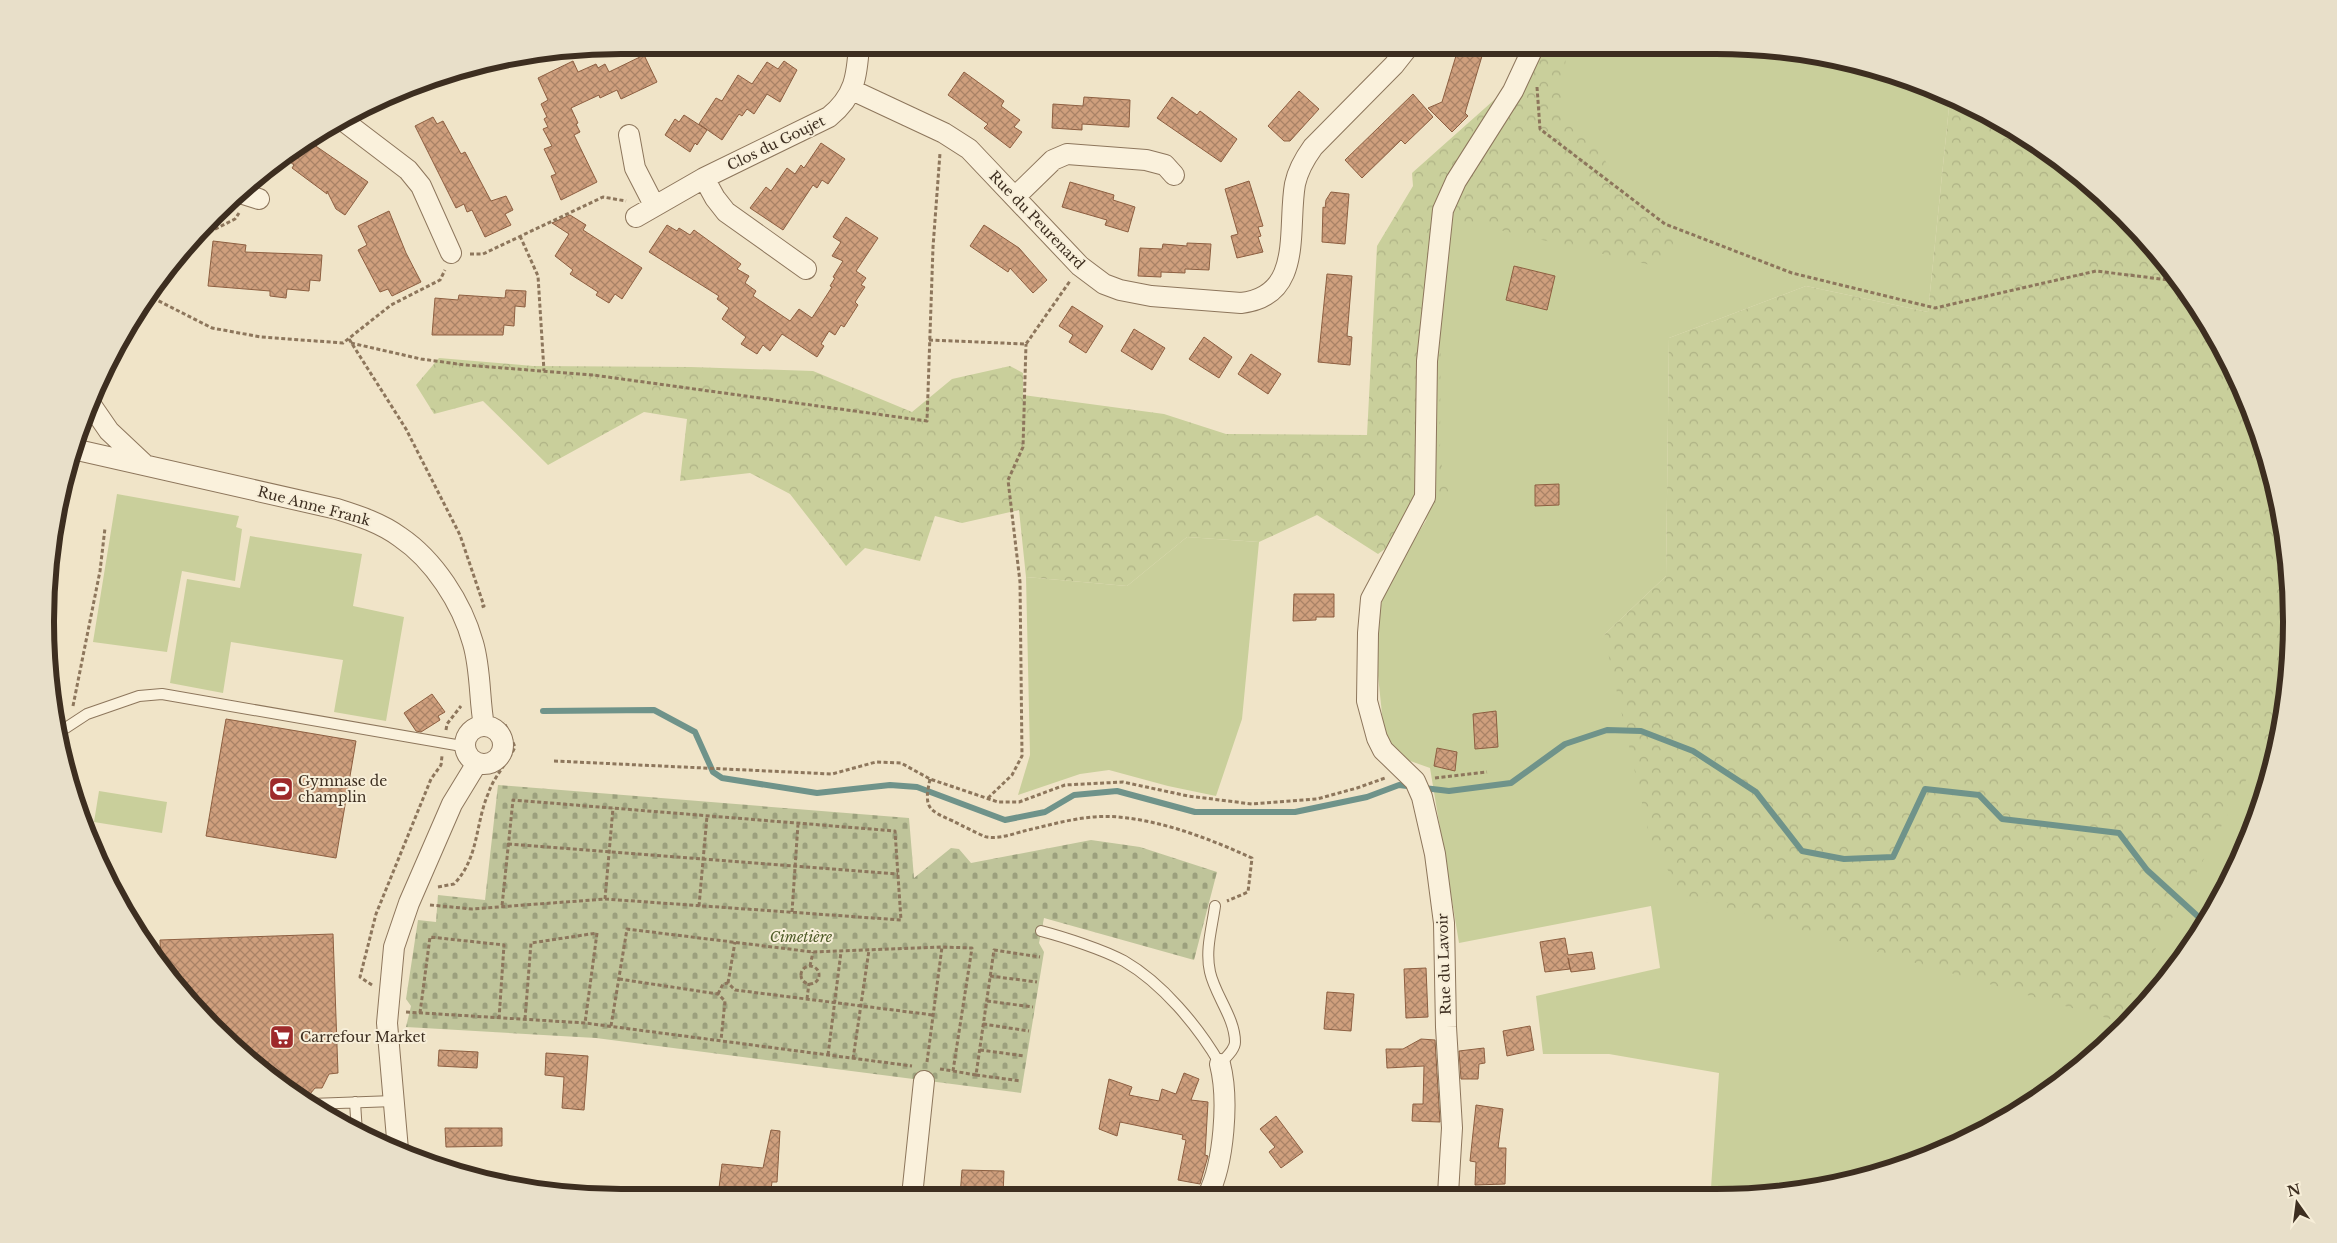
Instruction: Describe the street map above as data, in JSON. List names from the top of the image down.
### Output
{
  "streets": {
    "street": [
      "Clos du Goujet",
      "Rue du Peurenard",
      "Rue Anne Frank",
      "Rue du Lavoir"
    ]
  },
  "crossings": [
    ["Clos du Goujet", "Rue du Peurenard"]
  ],
  "parks": ["Cimetière"],
  "places": {
    "sports": ["Gymnase de champlin"],
    "supermarket": ["Carrefour Market"]
  },
  "north": "top"
}
